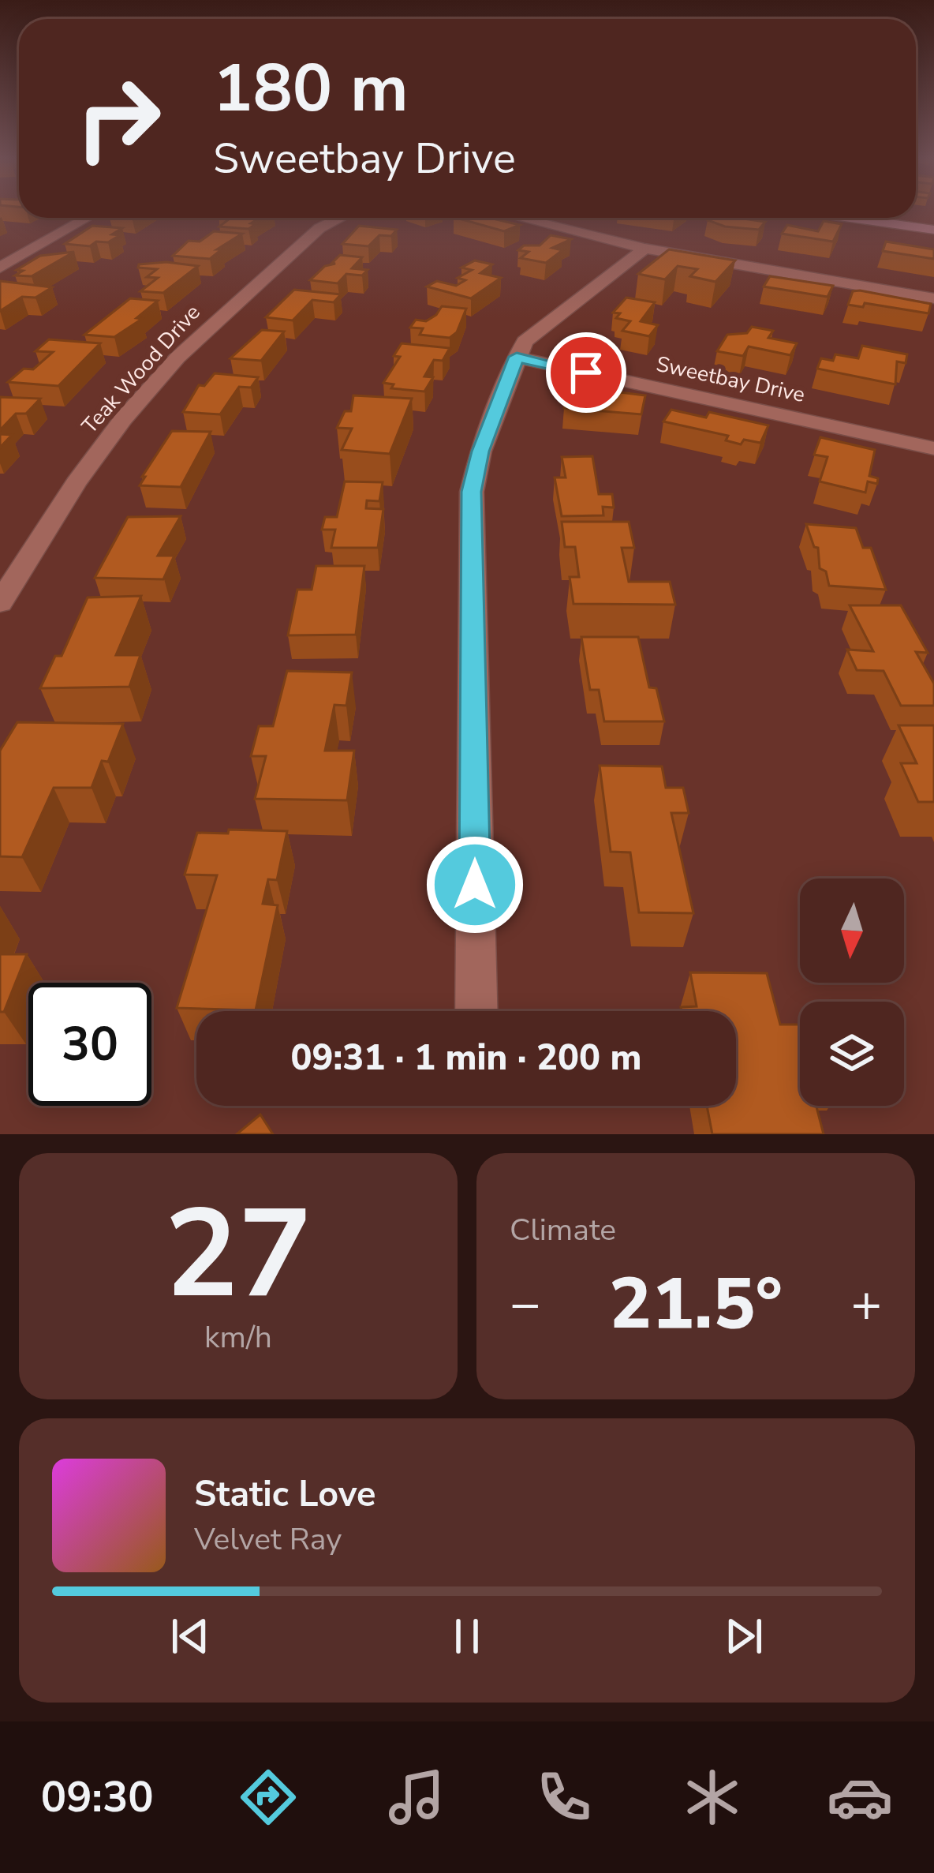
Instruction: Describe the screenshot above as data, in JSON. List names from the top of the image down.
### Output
{
  "streets": {
    "street": ["Teak Wood Drive", "Sweetbay Drive"]
  },
  "north": "bottom",
  "page": {
    "turn": ["180 m", "Sweetbay Drive"],
    "limit": "30",
    "trip": "09:31 · 1 min · 200 m",
    "tile": [
      ["27", "km/h"],
      "Climate"
    ],
    "heat": ["−", "21.5°", "+"],
    "song": ["Static Love", "Velvet Ray"],
    "tabs": "09:30"
  }
}
